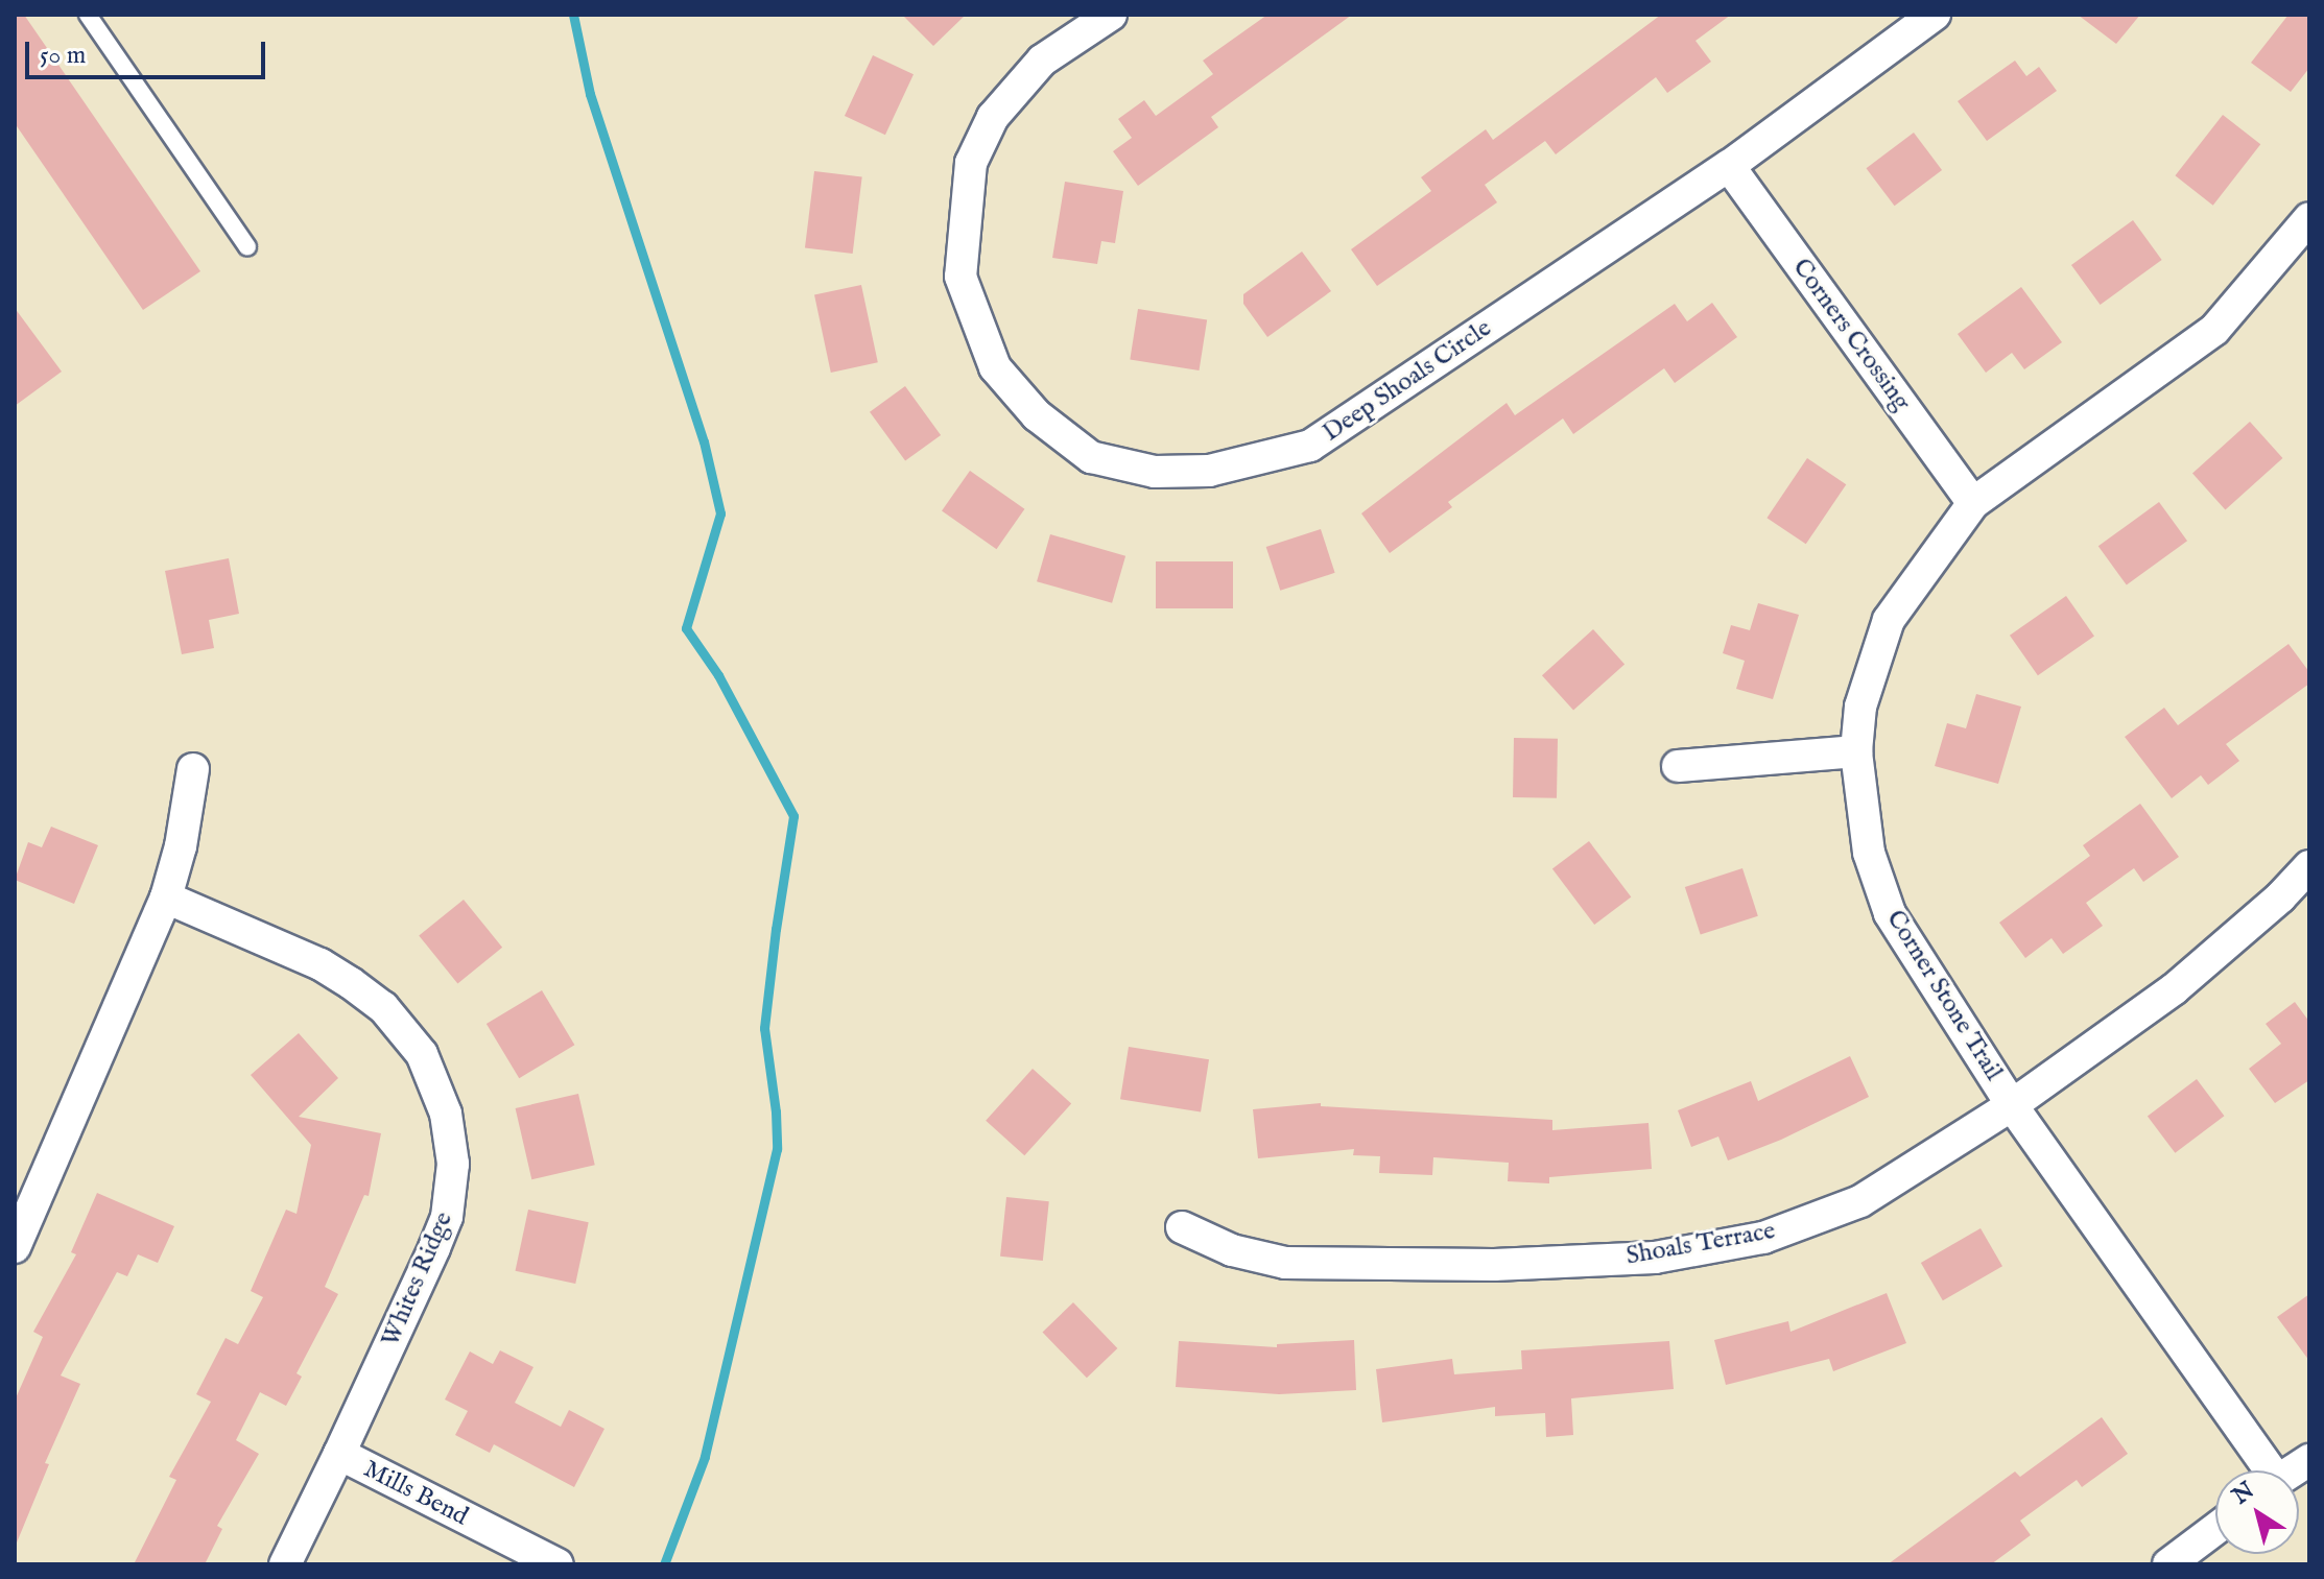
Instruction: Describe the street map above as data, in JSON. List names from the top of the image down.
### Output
{
  "streets": {
    "street": [
      "Corners Crossing",
      "Deep Shoals Circle",
      "Corner Stone Trail",
      "Shoals Terrace",
      "Whites Ridge",
      "Mills Bend"
    ]
  },
  "crossings": [
    ["Corners Crossing", "Deep Shoals Circle"],
    ["Corners Crossing", "Corner Stone Trail"],
    ["Corner Stone Trail", "Shoals Terrace"],
    ["Whites Ridge", "Mills Bend"]
  ],
  "scale_bar": "50 m",
  "north": "top left"
}
